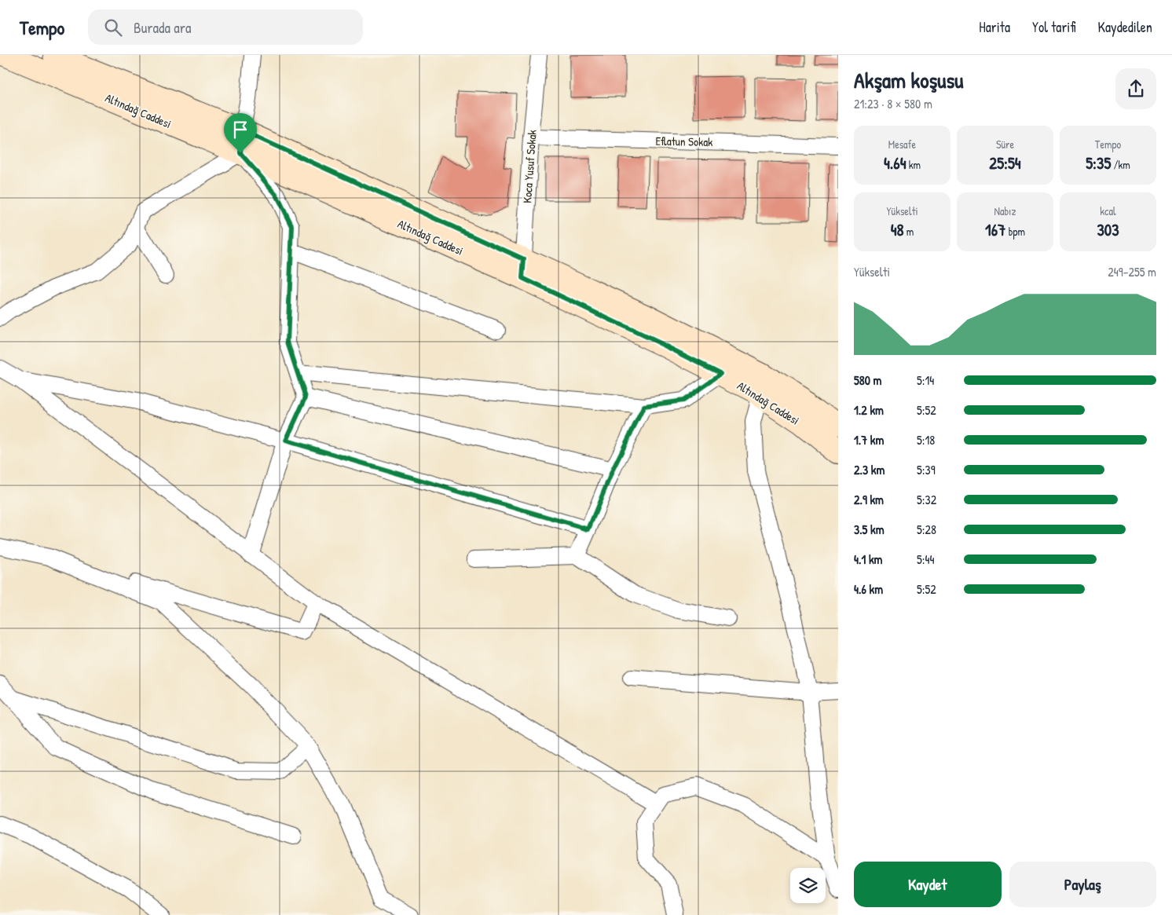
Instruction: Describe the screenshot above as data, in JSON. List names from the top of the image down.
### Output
{
  "streets": {
    "main road": ["Altındağ Caddesi"],
    "street": ["Eflatun Sokak", "Koca Yusuf Sokak"]
  },
  "crossings": [
    ["Altındağ Caddesi", "Koca Yusuf Sokak"],
    ["Eflatun Sokak", "Koca Yusuf Sokak"]
  ],
  "page": {
    "header": "Tempo",
    "search": "Burada ara",
    "nav": ["Harita", "Yol tarifi", "Kaydedilen"],
    "heading": ["Akşam koşusu", "21:23 · 8 × 580 m"],
    "stats": [
      ["Mesafe", "4.64 km"],
      ["Süre", "25:54"],
      ["Tempo", "5:35 /km"],
      ["Yükselti", "48 m"],
      ["Nabız", "167 bpm"],
      ["kcal", "303"]
    ],
    "chart": ["Yükselti", "249–255 m"],
    "list": [
      {
        "name": "580 m",
        "note": "5:14"
      },
      {
        "name": "1.2 km",
        "note": "5:52"
      },
      {
        "name": "1.7 km",
        "note": "5:18"
      },
      {
        "name": "2.3 km",
        "note": "5:39"
      },
      {
        "name": "2.9 km",
        "note": "5:32"
      },
      {
        "name": "3.5 km",
        "note": "5:28"
      },
      {
        "name": "4.1 km",
        "note": "5:44"
      },
      {
        "name": "4.6 km",
        "note": "5:52"
      }
    ],
    "buttons": ["Kaydet", "Paylaş"]
  }
}
